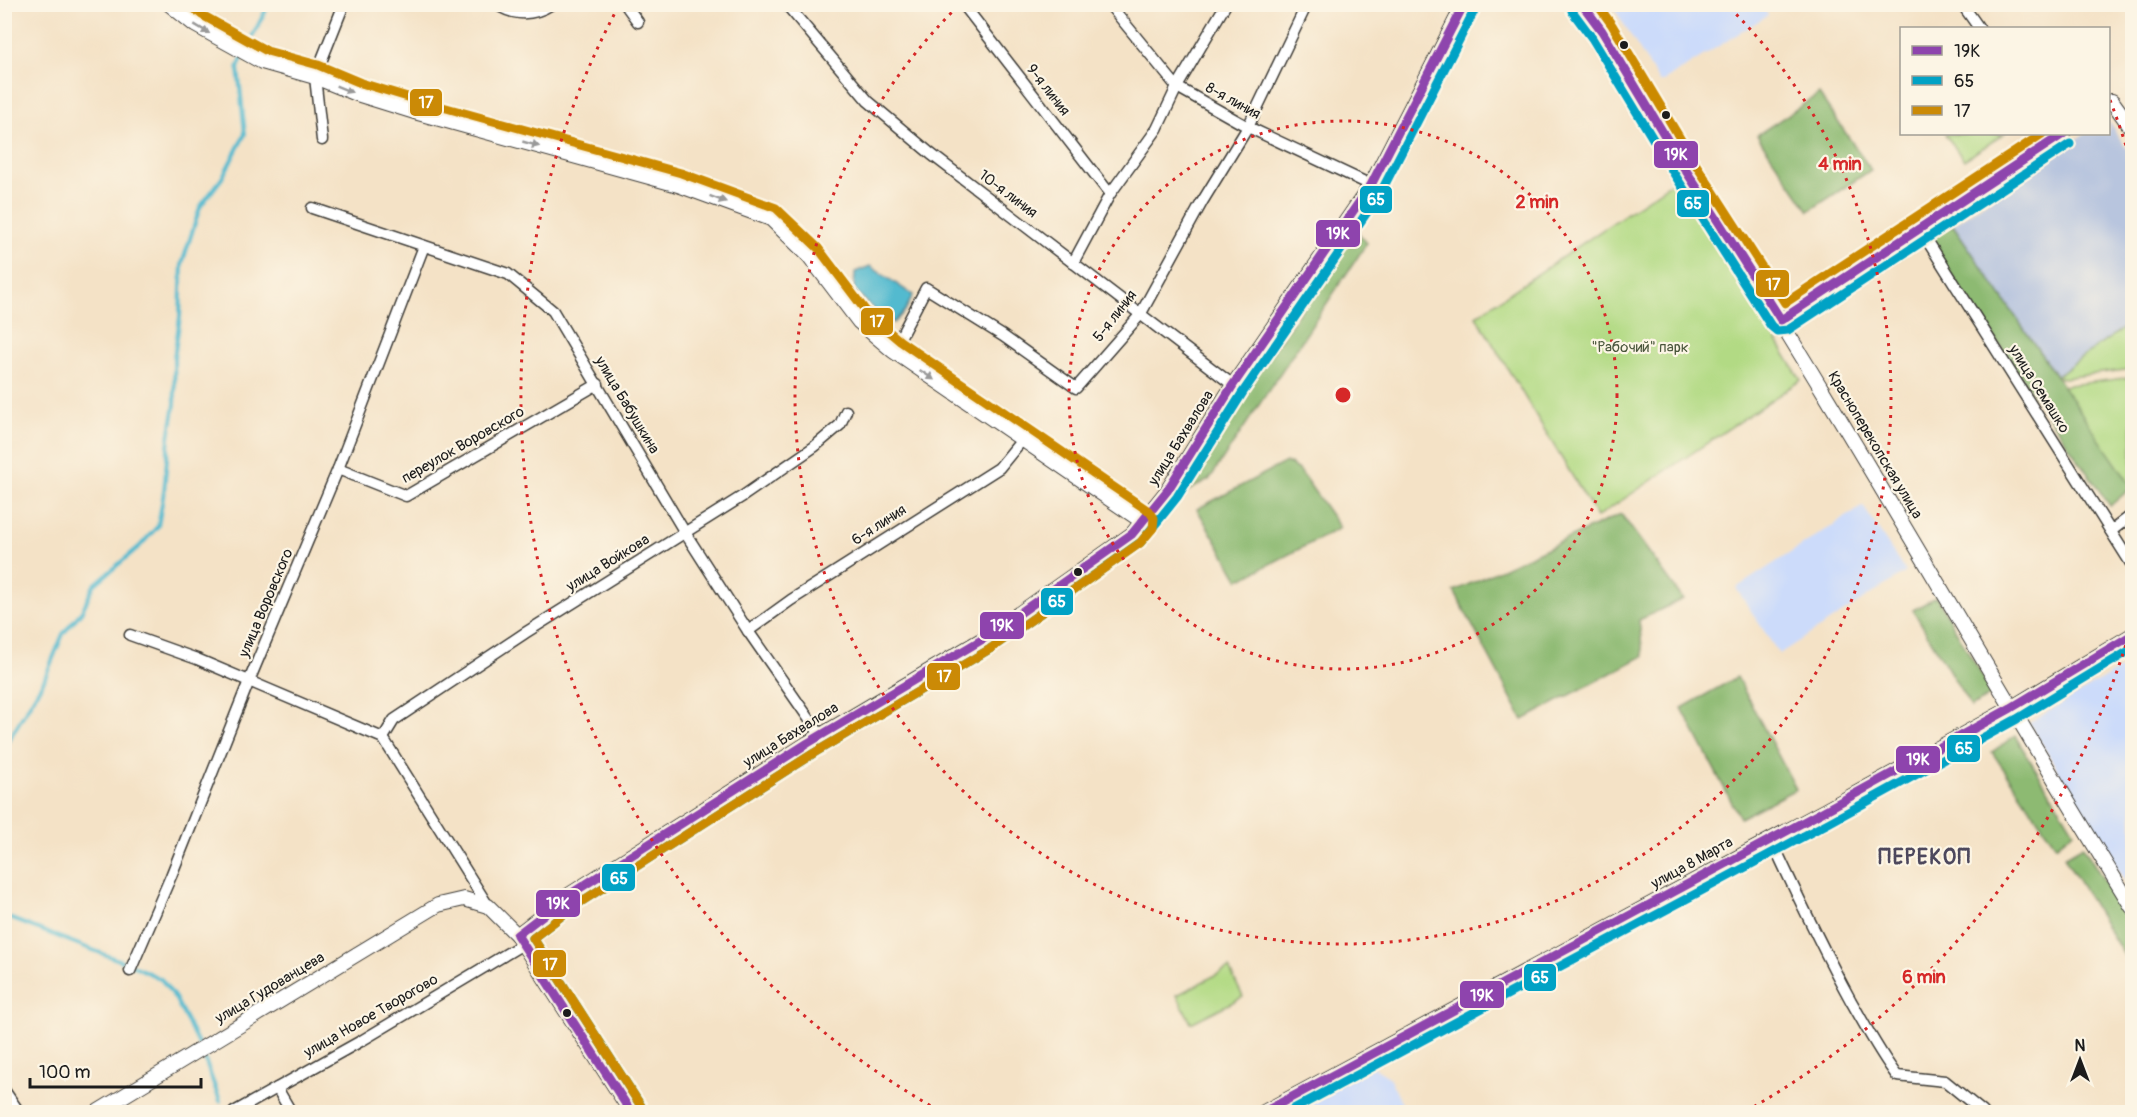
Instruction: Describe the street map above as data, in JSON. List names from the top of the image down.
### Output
{
  "streets": {
    "street": [
      "9-я линия",
      "8-я линия",
      "10-я линия",
      "5-я линия",
      "улица Семашко",
      "улица Бабушкина",
      "улица Бахвалова",
      "переулок Воровского",
      "Красноперекопская улица",
      "6-я линия",
      "улица Войкова",
      "улица Воровского",
      "улица 8 Марта",
      "улица Гудованцева",
      "улица Новое Творогово"
    ]
  },
  "crossings": [
    ["8-я линия", "5-я линия"],
    ["8-я линия", "улица Бахвалова"],
    ["10-я линия", "5-я линия"],
    ["10-я линия", "улица Бахвалова"],
    ["улица Бабушкина", "улица Бахвалова"],
    ["улица Бабушкина", "переулок Воровского"],
    ["улица Бабушкина", "6-я линия"],
    ["улица Бабушкина", "улица Войкова"],
    ["улица Бабушкина", "улица Воровского"],
    ["улица Бахвалова", "улица Новое Творогово"],
    ["переулок Воровского", "улица Воровского"],
    ["Красноперекопская улица", "улица 8 Марта"]
  ],
  "districts": ["ПЕРЕКОП"],
  "parks": ["\"Рабочий\" парк"],
  "lines": ["transit line 19К", "transit line 17", "transit line 65"],
  "legend": ["19К", "65", "17"],
  "scale_bar": "100 m",
  "north": "top",
  "rings": ["4 min", "2 min", "6 min"]
}
